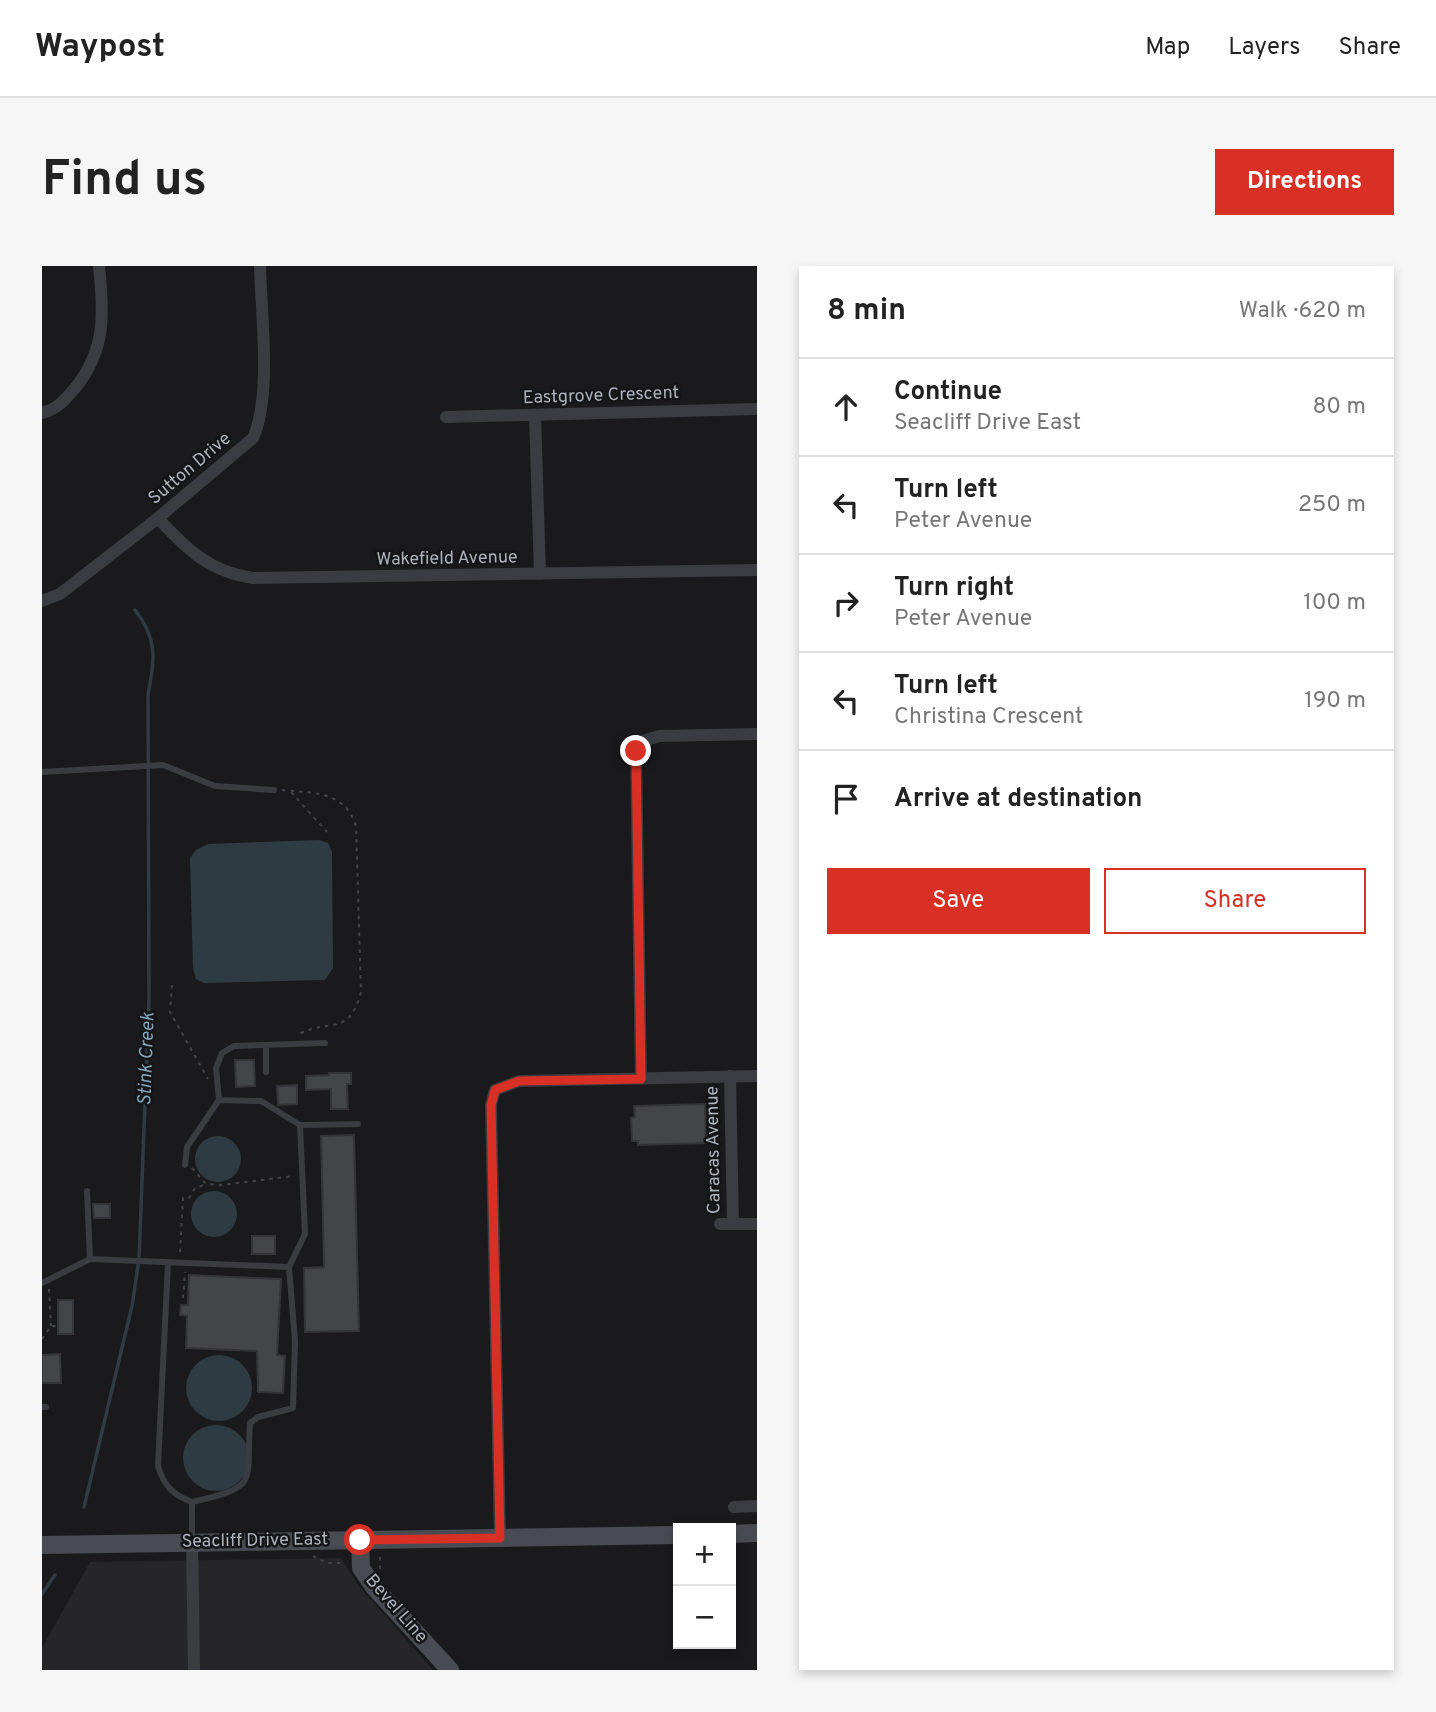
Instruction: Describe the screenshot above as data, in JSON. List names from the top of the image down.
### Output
{
  "streets": {
    "main road": ["Seacliff Drive East", "Bevel Line"],
    "street": [
      "Eastgrove Crescent",
      "Sutton Drive",
      "Wakefield Avenue",
      "Caracas Avenue"
    ]
  },
  "crossings": [
    ["Sutton Drive", "Wakefield Avenue"],
    ["Seacliff Drive East", "Bevel Line"]
  ],
  "water": ["Stink Creek"],
  "page": {
    "header": "Waypost",
    "nav": ["Map", "Layers", "Share"],
    "buttons": [
      "Directions",
      ["Save", "Share"]
    ],
    "title": "Find us",
    "heading": ["8 min", "Walk · 620 m"],
    "list": [
      ["Continue", "Seacliff Drive East", "80 m"],
      ["Turn left", "Peter Avenue", "250 m"],
      ["Turn right", "Peter Avenue", "100 m"],
      ["Turn left", "Christina Crescent", "190 m"],
      "Arrive at destination"
    ],
    "map_buttons": ["+", "−"]
  }
}
